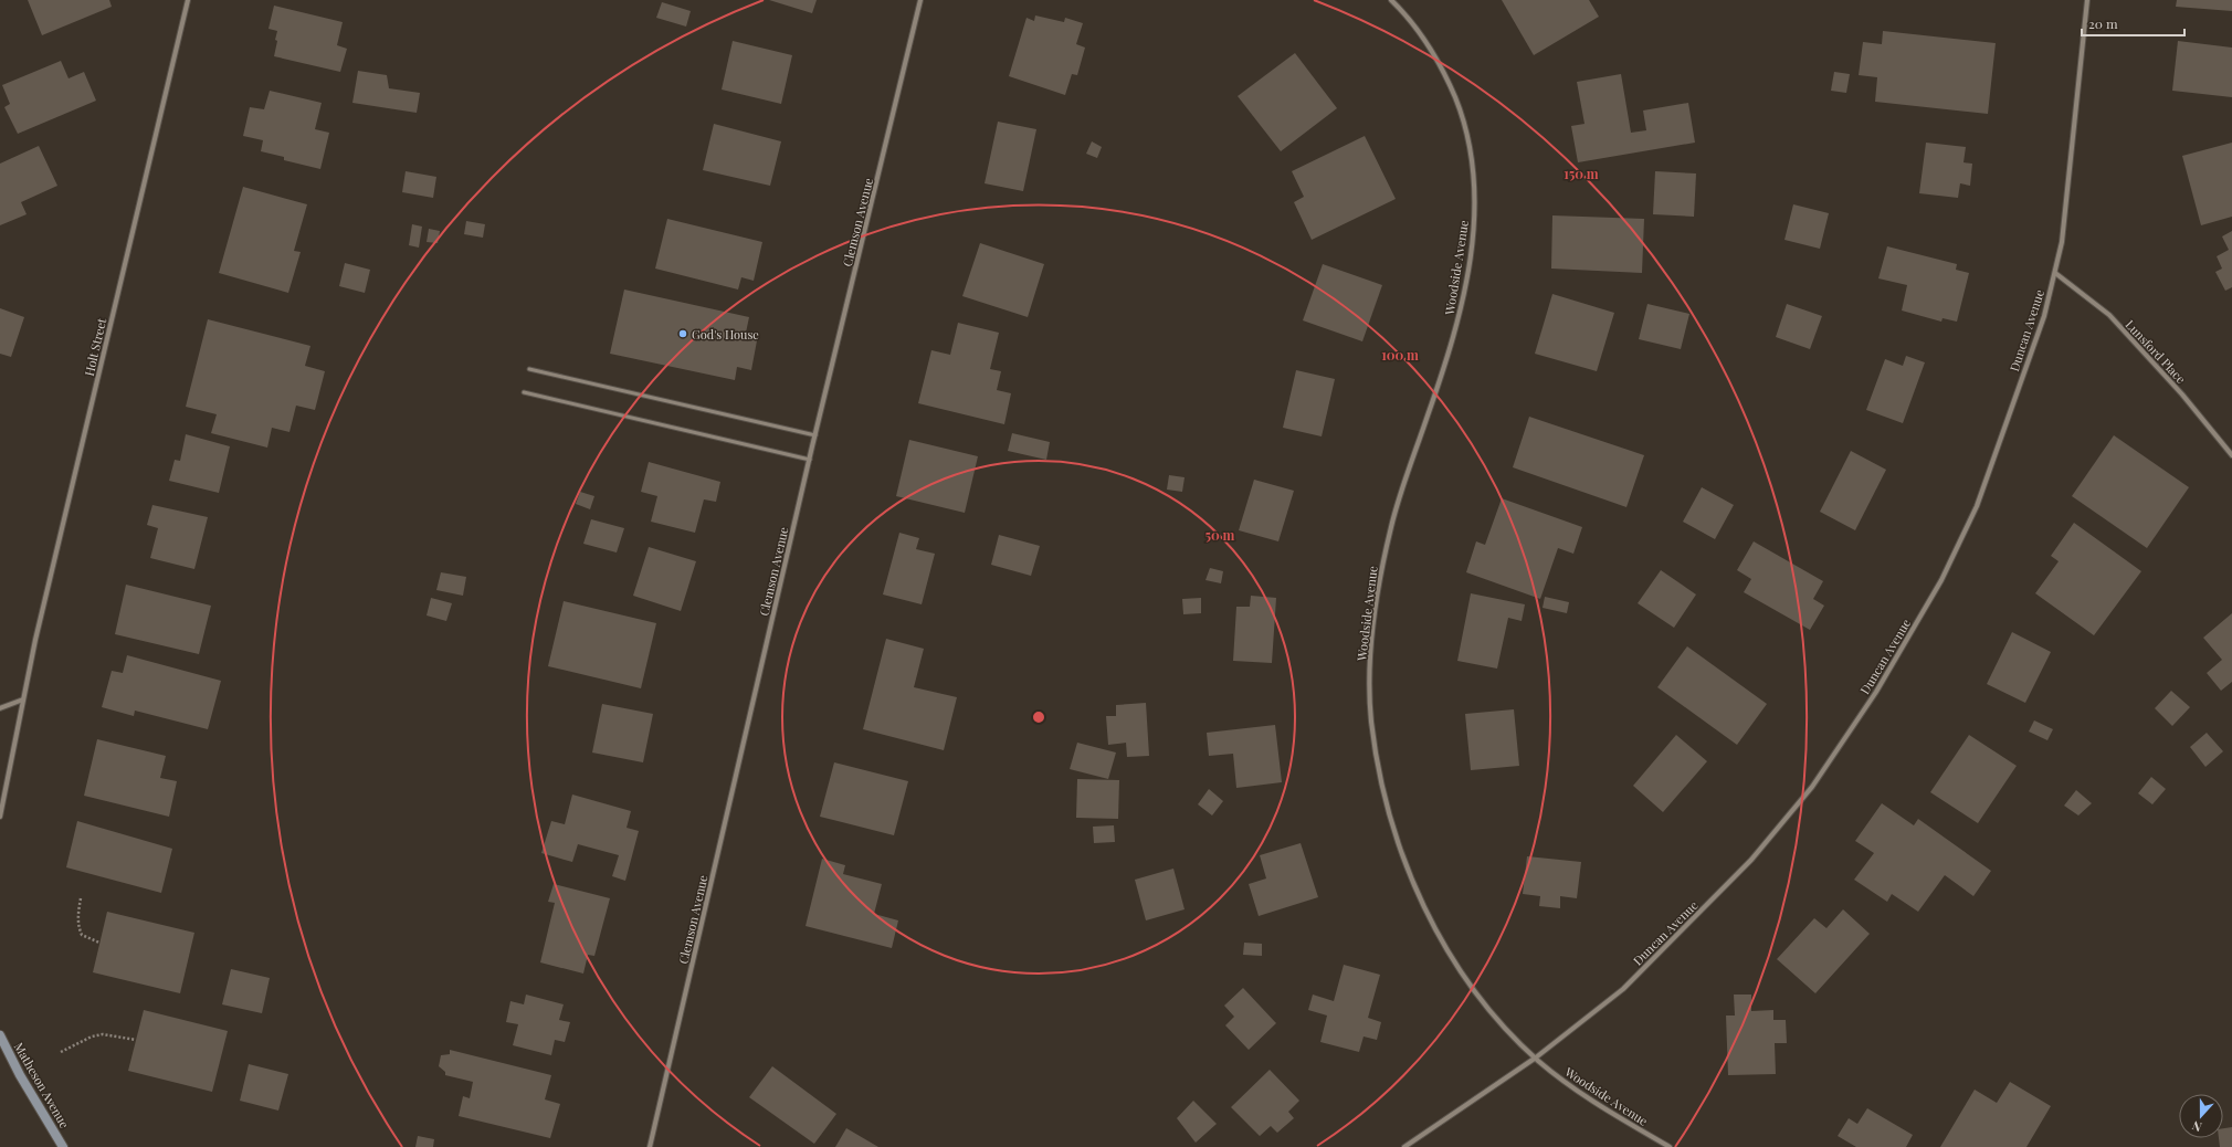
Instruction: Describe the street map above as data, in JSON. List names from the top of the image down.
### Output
{
  "streets": {
    "street": [
      "Clemson Avenue",
      "Woodside Avenue",
      "Duncan Avenue",
      "Holt Street",
      "Lunsford Place",
      "Matheson Avenue"
    ]
  },
  "crossings": [
    ["Woodside Avenue", "Duncan Avenue"],
    ["Duncan Avenue", "Lunsford Place"]
  ],
  "places": ["God's House"],
  "scale_bar": "20 m",
  "north": "bottom",
  "rings": ["150 m", "100 m", "50 m"]
}
